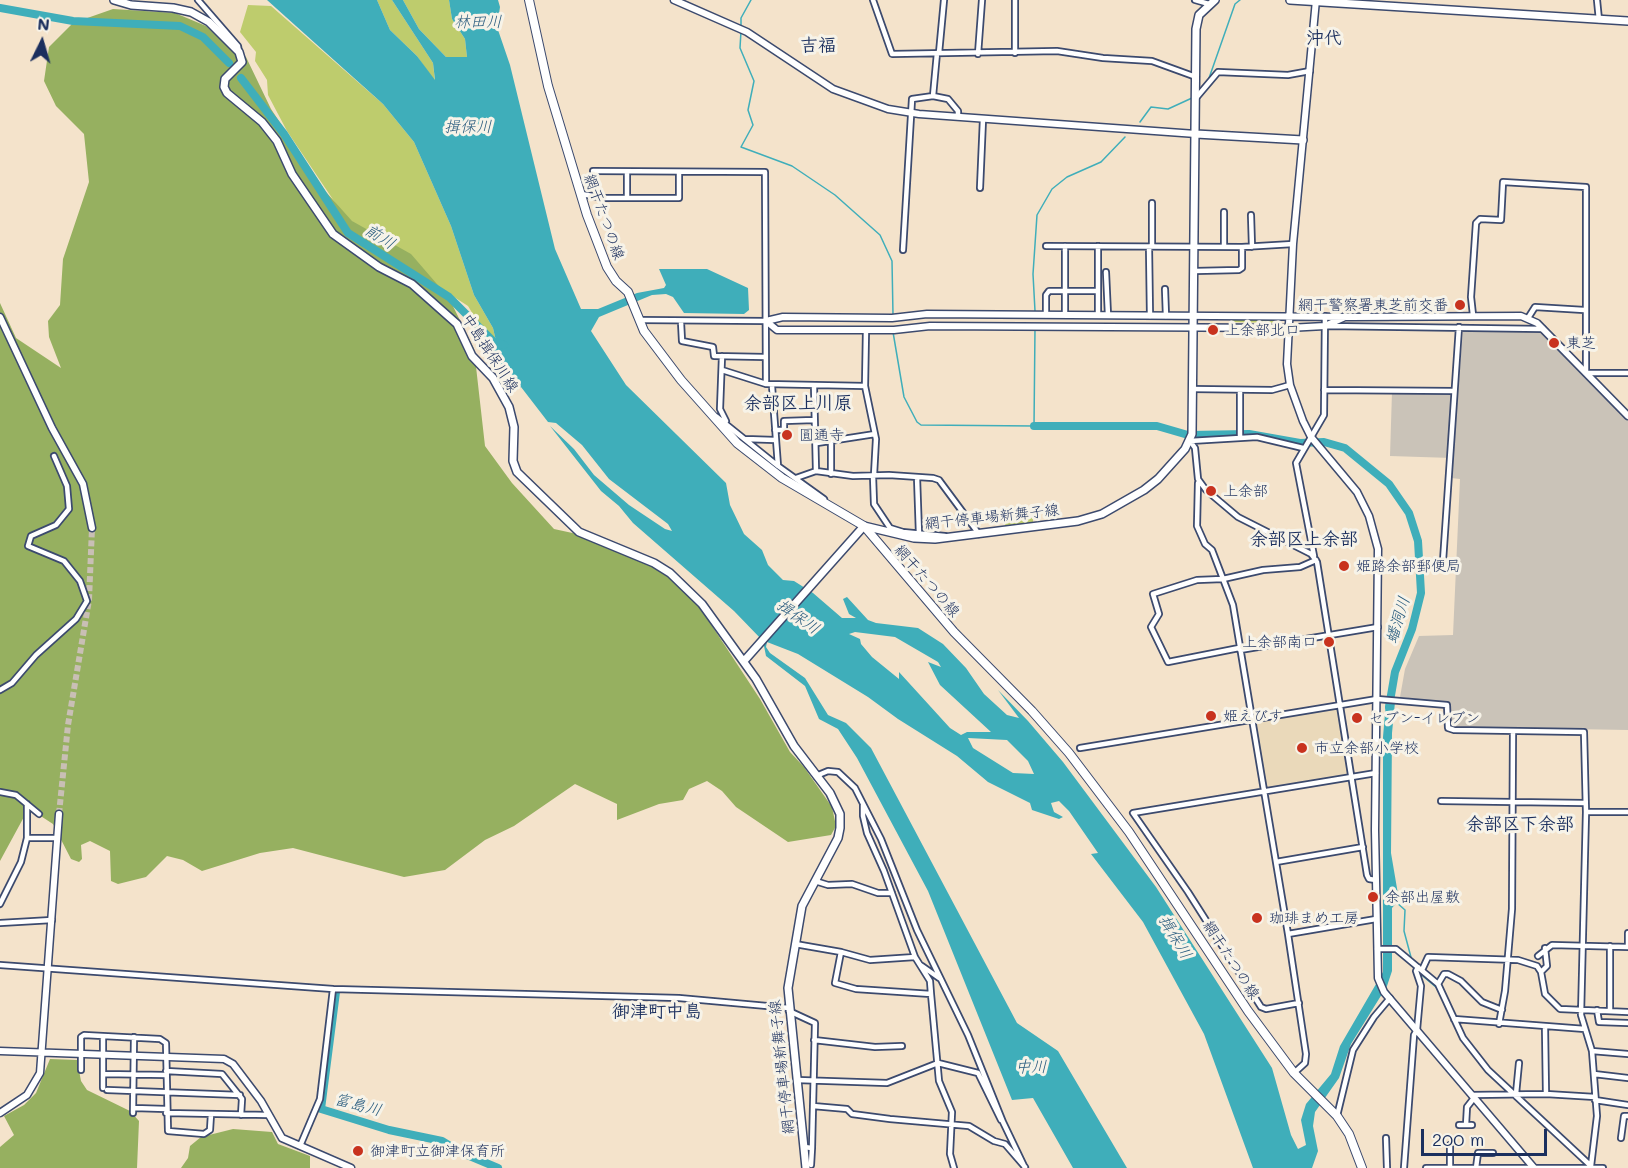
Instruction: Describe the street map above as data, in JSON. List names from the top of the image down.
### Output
{
  "streets": {
    "main road": ["網干たつの線", "中島揖保川線", "網干停車場新舞子線"]
  },
  "crossings": [
    ["網干たつの線", "網干停車場新舞子線"],
    ["中島揖保川線", "網干停車場新舞子線"]
  ],
  "districts": [
    "沖代",
    "吉福",
    "余部区上川原",
    "余部区上余部",
    "余部区下余部",
    "御津町中島"
  ],
  "water": [
    "林田川",
    "揖保川",
    "前川",
    "蟠洞川",
    "中川",
    "富島川"
  ],
  "places": [
    "網干警察署東芝前交番",
    "上余部北口",
    "東芝",
    "圓通寺",
    "上余部",
    "姫路余部郵便局",
    "上余部南口",
    "姫えびす",
    "セブン-イレブン",
    "市立余部小学校",
    "余部出屋敷",
    "珈琲まめ工房",
    "御津町立御津保育所"
  ],
  "scale_bar": "200 m",
  "north": "top"
}
